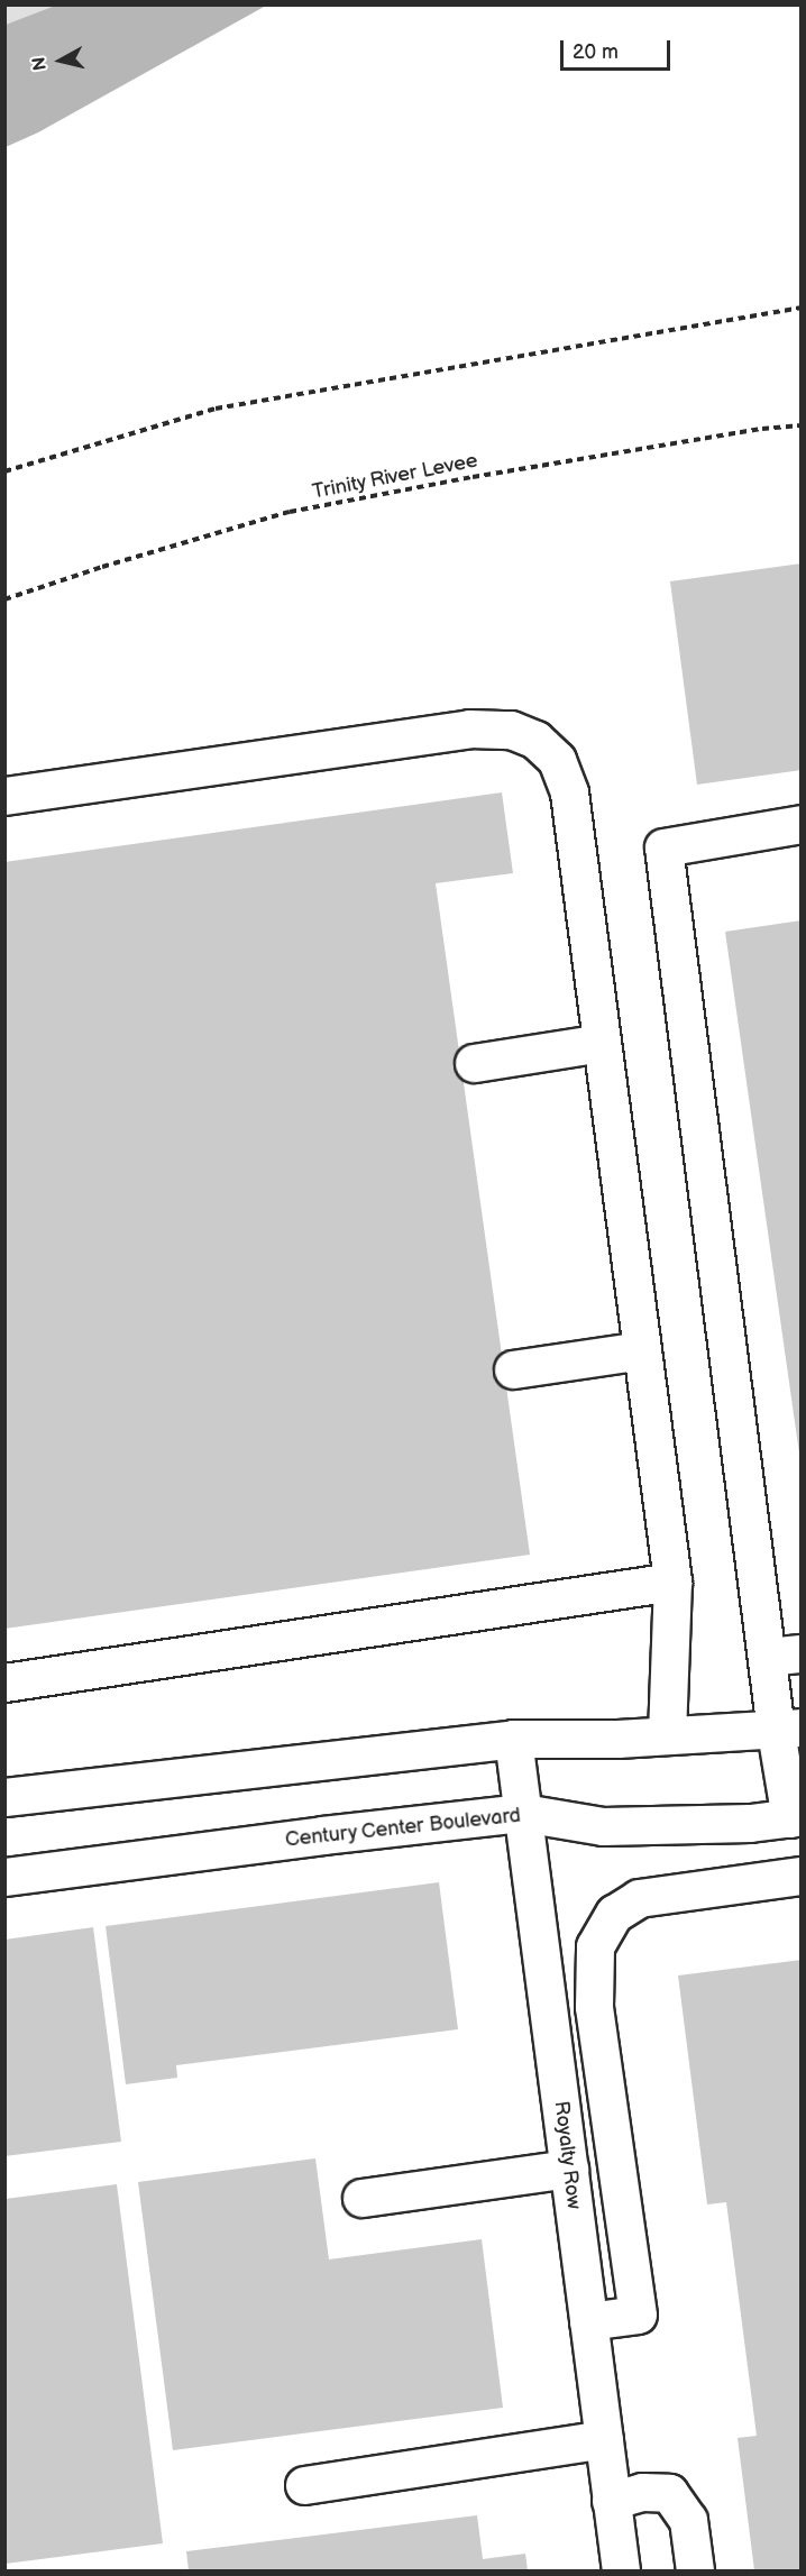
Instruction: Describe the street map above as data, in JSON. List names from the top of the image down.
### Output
{
  "streets": {
    "street": ["Century Center Boulevard", "Royalty Row"],
    "path": ["Trinity River Levee"]
  },
  "crossings": [
    ["Century Center Boulevard", "Royalty Row"]
  ],
  "scale_bar": "20 m",
  "north": "left"
}
